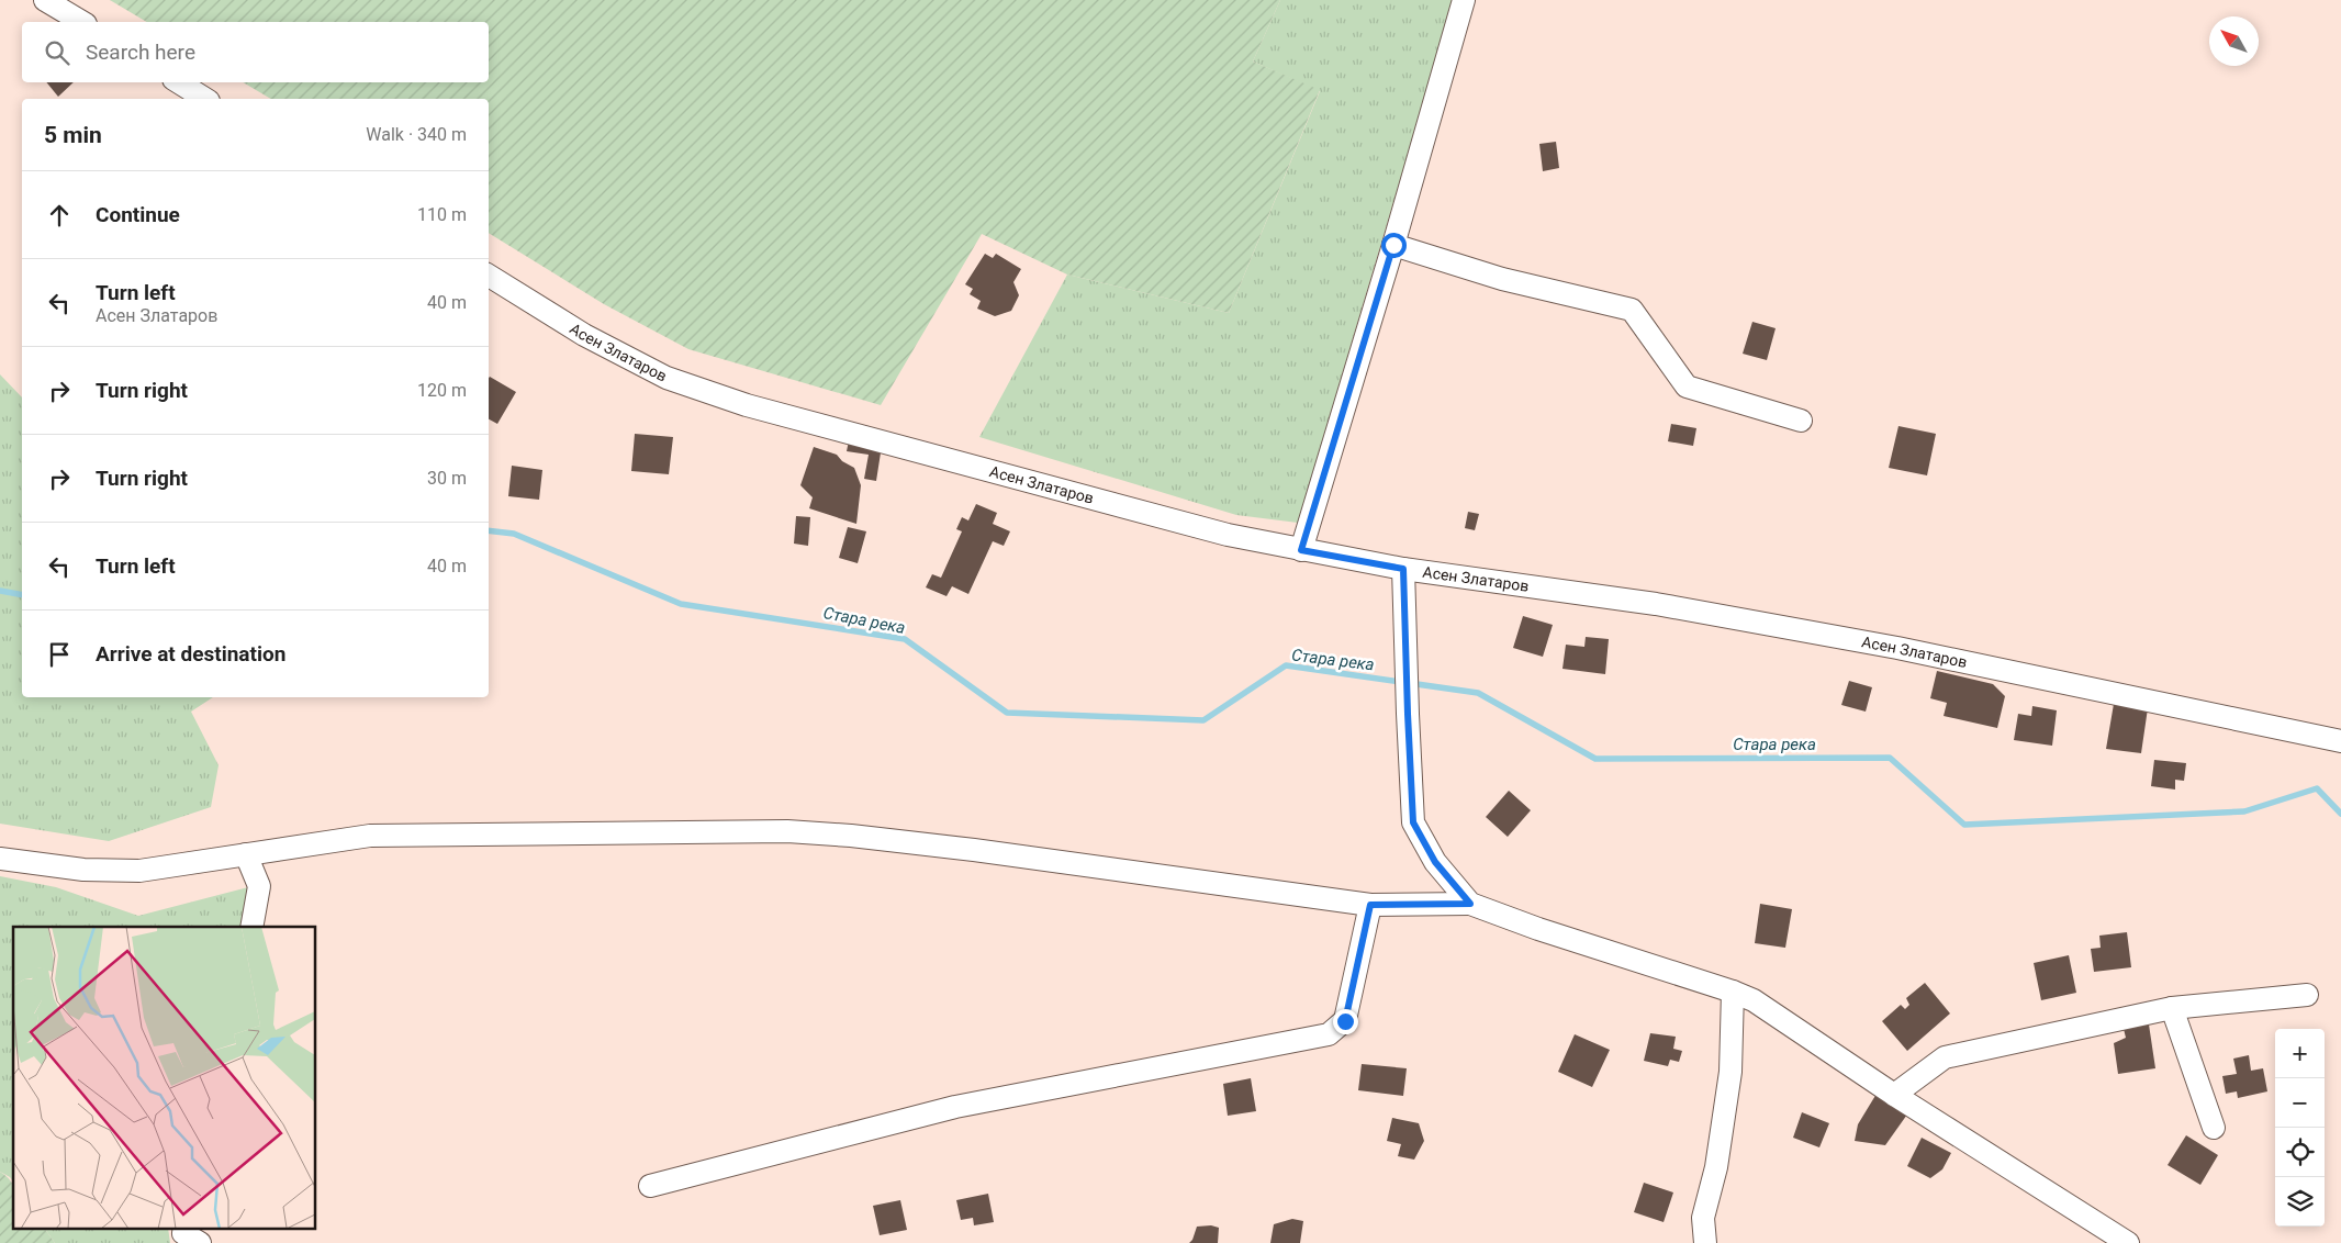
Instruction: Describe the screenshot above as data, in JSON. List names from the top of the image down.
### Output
{
  "streets": {
    "street": ["Асен Златаров"]
  },
  "water": ["Стара река"],
  "north": "top left",
  "page": {
    "search": "Search here",
    "heading": ["5 min", "Walk · 340 m"],
    "list": [
      ["Continue", "110 m"],
      ["Turn left", "Асен Златаров", "40 m"],
      ["Turn right", "120 m"],
      ["Turn right", "30 m"],
      ["Turn left", "40 m"],
      "Arrive at destination"
    ],
    "map_buttons": ["+", "−"]
  }
}
